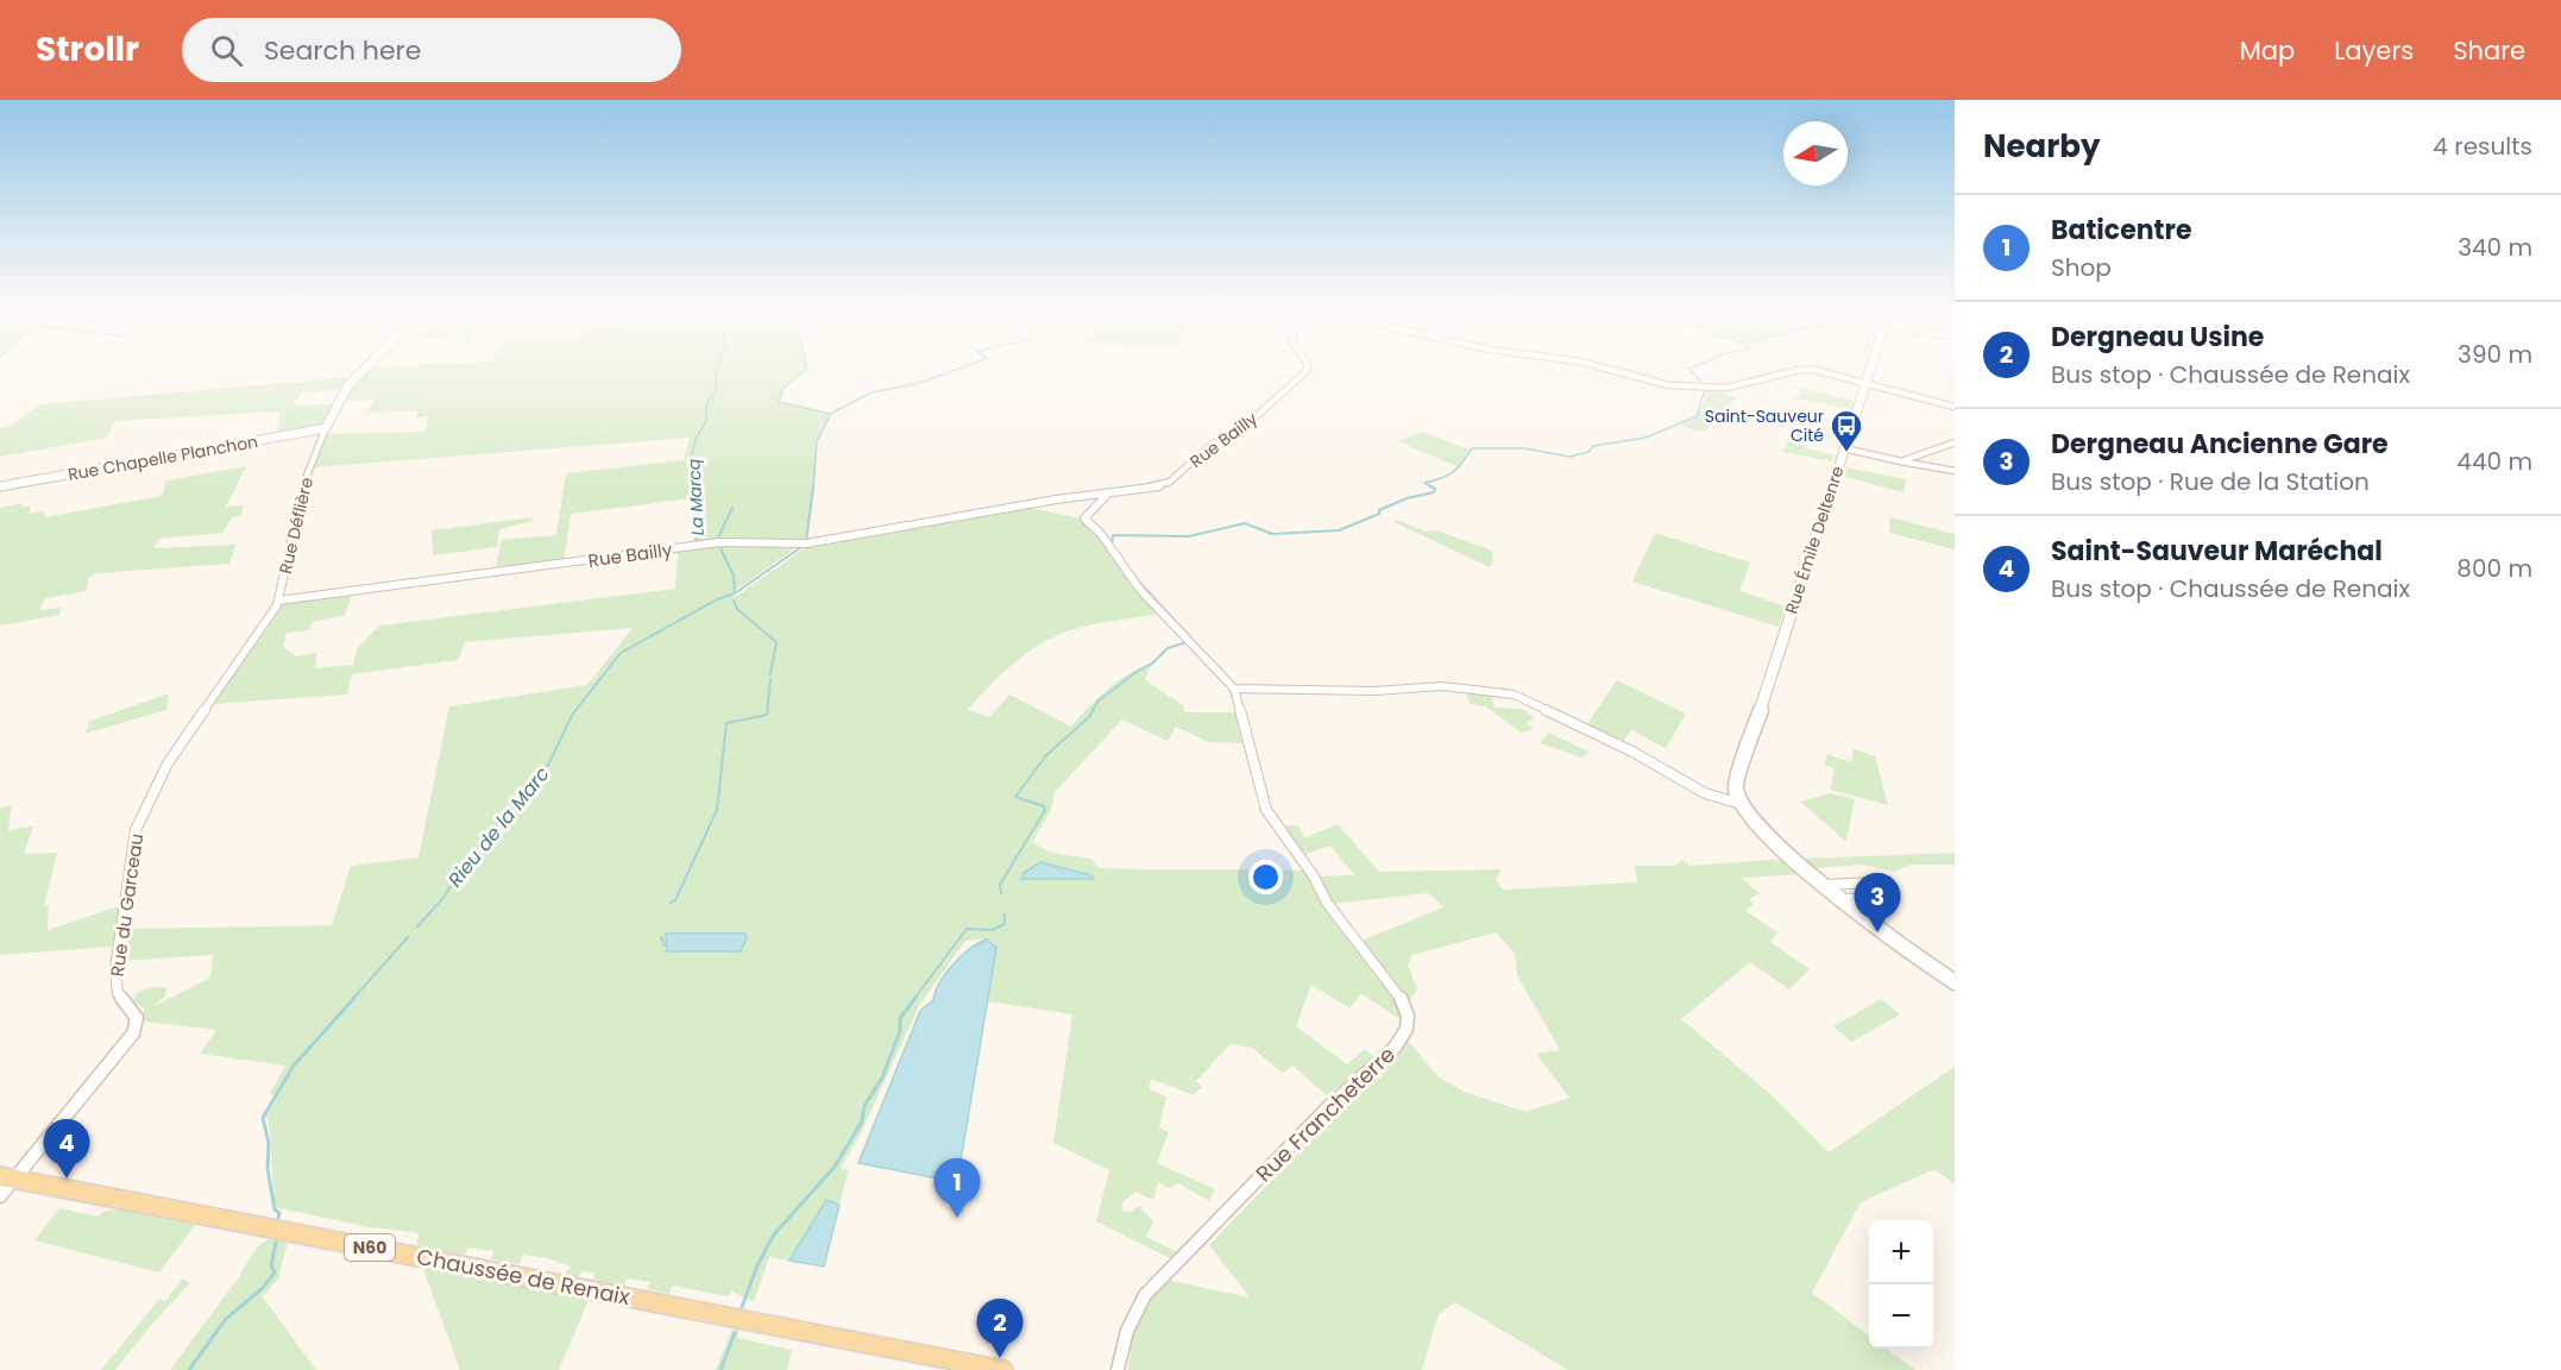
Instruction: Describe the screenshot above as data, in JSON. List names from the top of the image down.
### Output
{
  "streets": {
    "main road": ["N60", "Chaussée de Renaix"],
    "street": [
      "Rue Bailly",
      "Rue Chapelle Planchon",
      "Rue Déflière",
      "Rue Émile Deltenre",
      "Rue du Garceau",
      "Rue Francheterre"
    ]
  },
  "crossings": [
    ["Rue Bailly", "Rue Déflière"],
    ["Rue Bailly", "Rue du Garceau"],
    ["Rue Bailly", "Rue Francheterre"],
    ["Rue Chapelle Planchon", "Rue Déflière"],
    ["Rue Déflière", "Rue du Garceau"],
    ["Rue du Garceau", "Chaussée de Renaix"]
  ],
  "water": ["La Marcq", "Rieu de la Marc"],
  "places": {
    "bus stop": ["Saint-Sauveur Cité"]
  },
  "north": "left",
  "page": {
    "header": "Strollr",
    "search": "Search here",
    "nav": ["Map", "Layers", "Share"],
    "heading": ["Nearby", "4 results"],
    "list": [
      {
        "mark": "1",
        "name": "Baticentre",
        "note": "Shop",
        "value": "340 m"
      },
      {
        "mark": "2",
        "name": "Dergneau Usine",
        "note": "Bus stop · Chaussée de Renaix",
        "value": "390 m"
      },
      {
        "mark": "3",
        "name": "Dergneau Ancienne Gare",
        "note": "Bus stop · Rue de la Station",
        "value": "440 m"
      },
      {
        "mark": "4",
        "name": "Saint-Sauveur Maréchal",
        "note": "Bus stop · Chaussée de Renaix",
        "value": "800 m"
      }
    ],
    "pins": [
      "3",
      "4",
      "1",
      "2"
    ],
    "map_buttons": ["+", "−"]
  }
}
